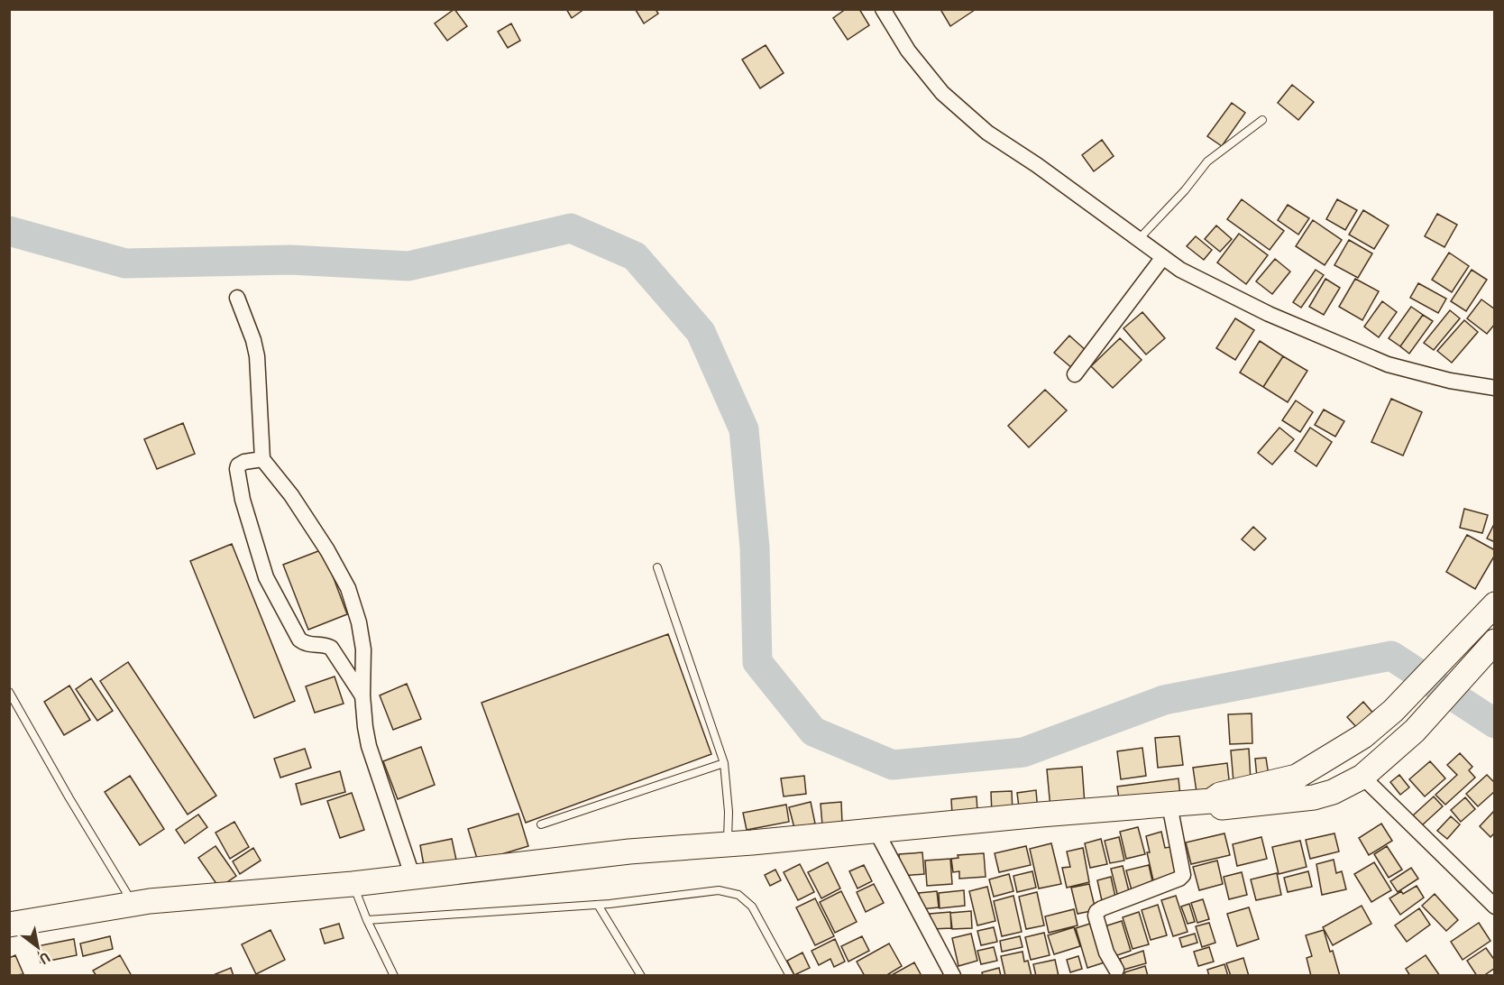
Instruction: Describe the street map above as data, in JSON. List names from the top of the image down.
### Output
{
  "north": "bottom right"
}
